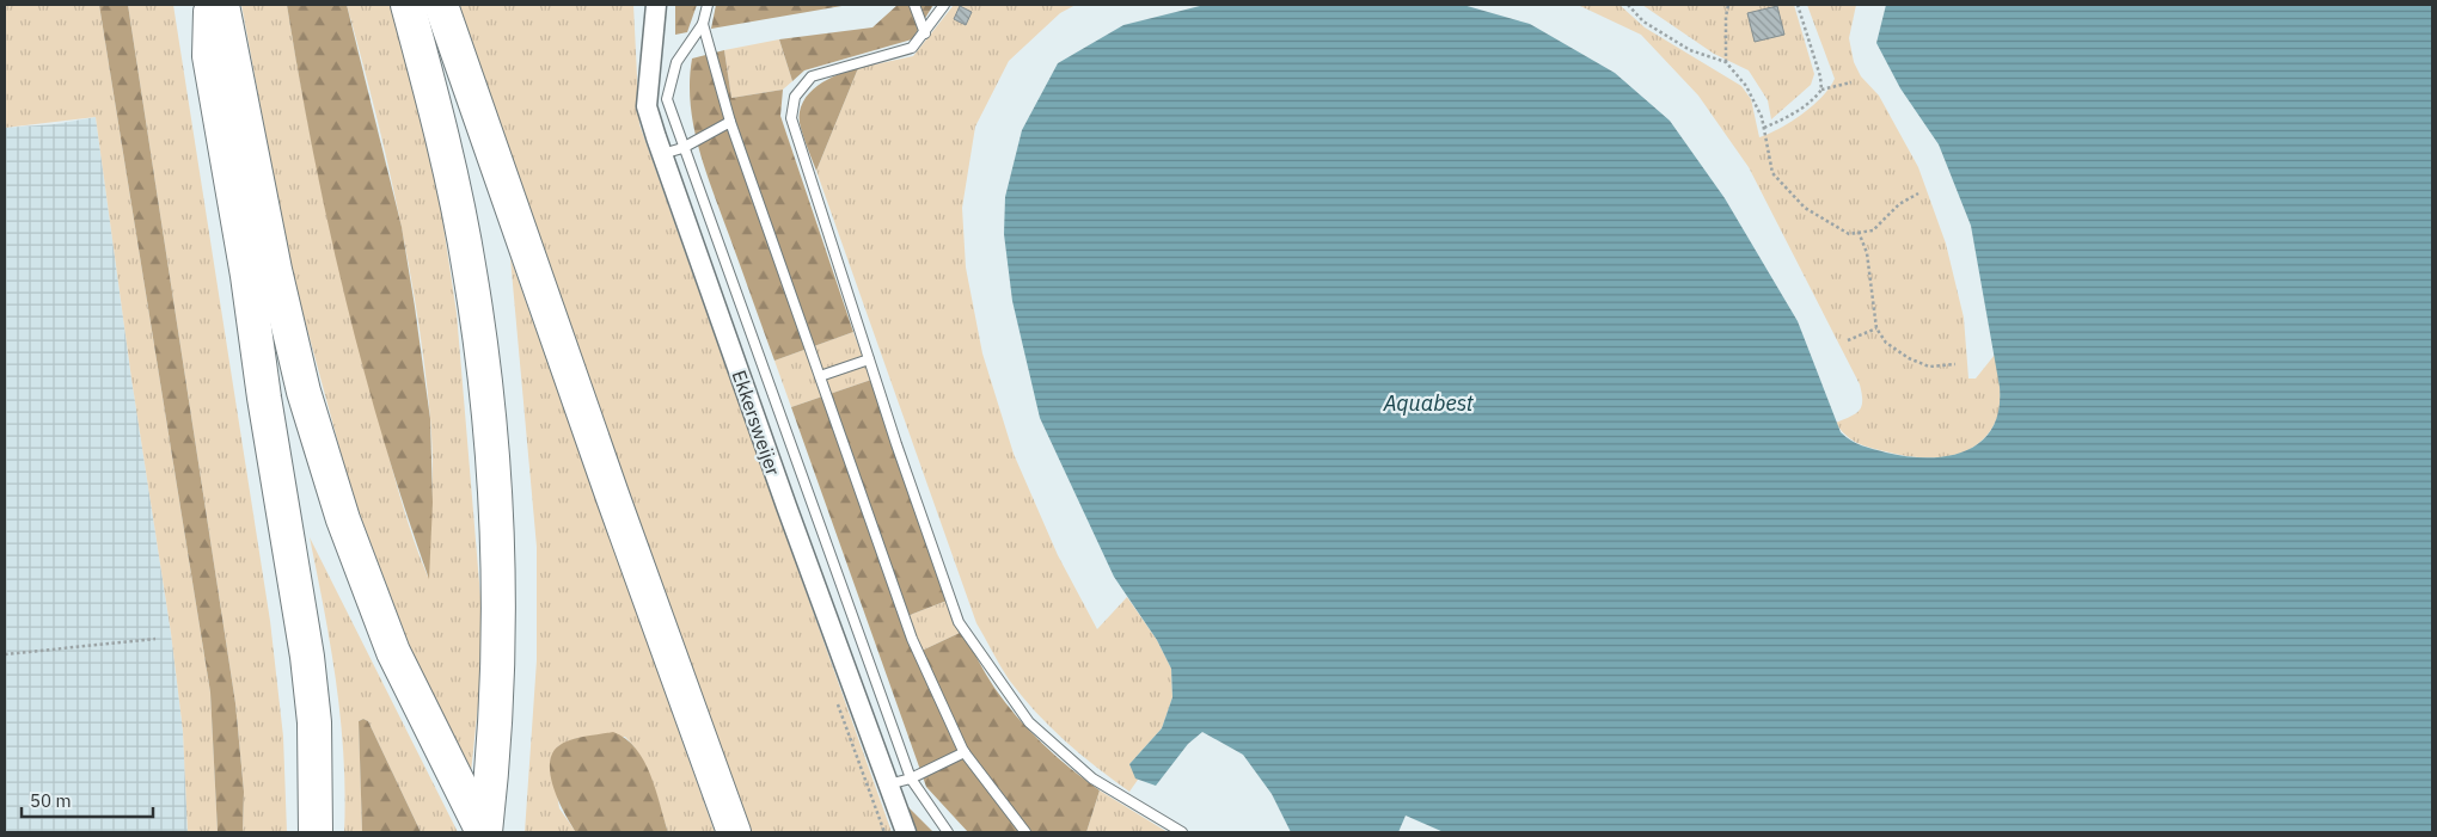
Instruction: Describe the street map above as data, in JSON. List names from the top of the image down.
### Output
{
  "streets": {
    "street": ["Ekkersweijer"]
  },
  "water": ["Aquabest"],
  "scale_bar": "50 m"
}
